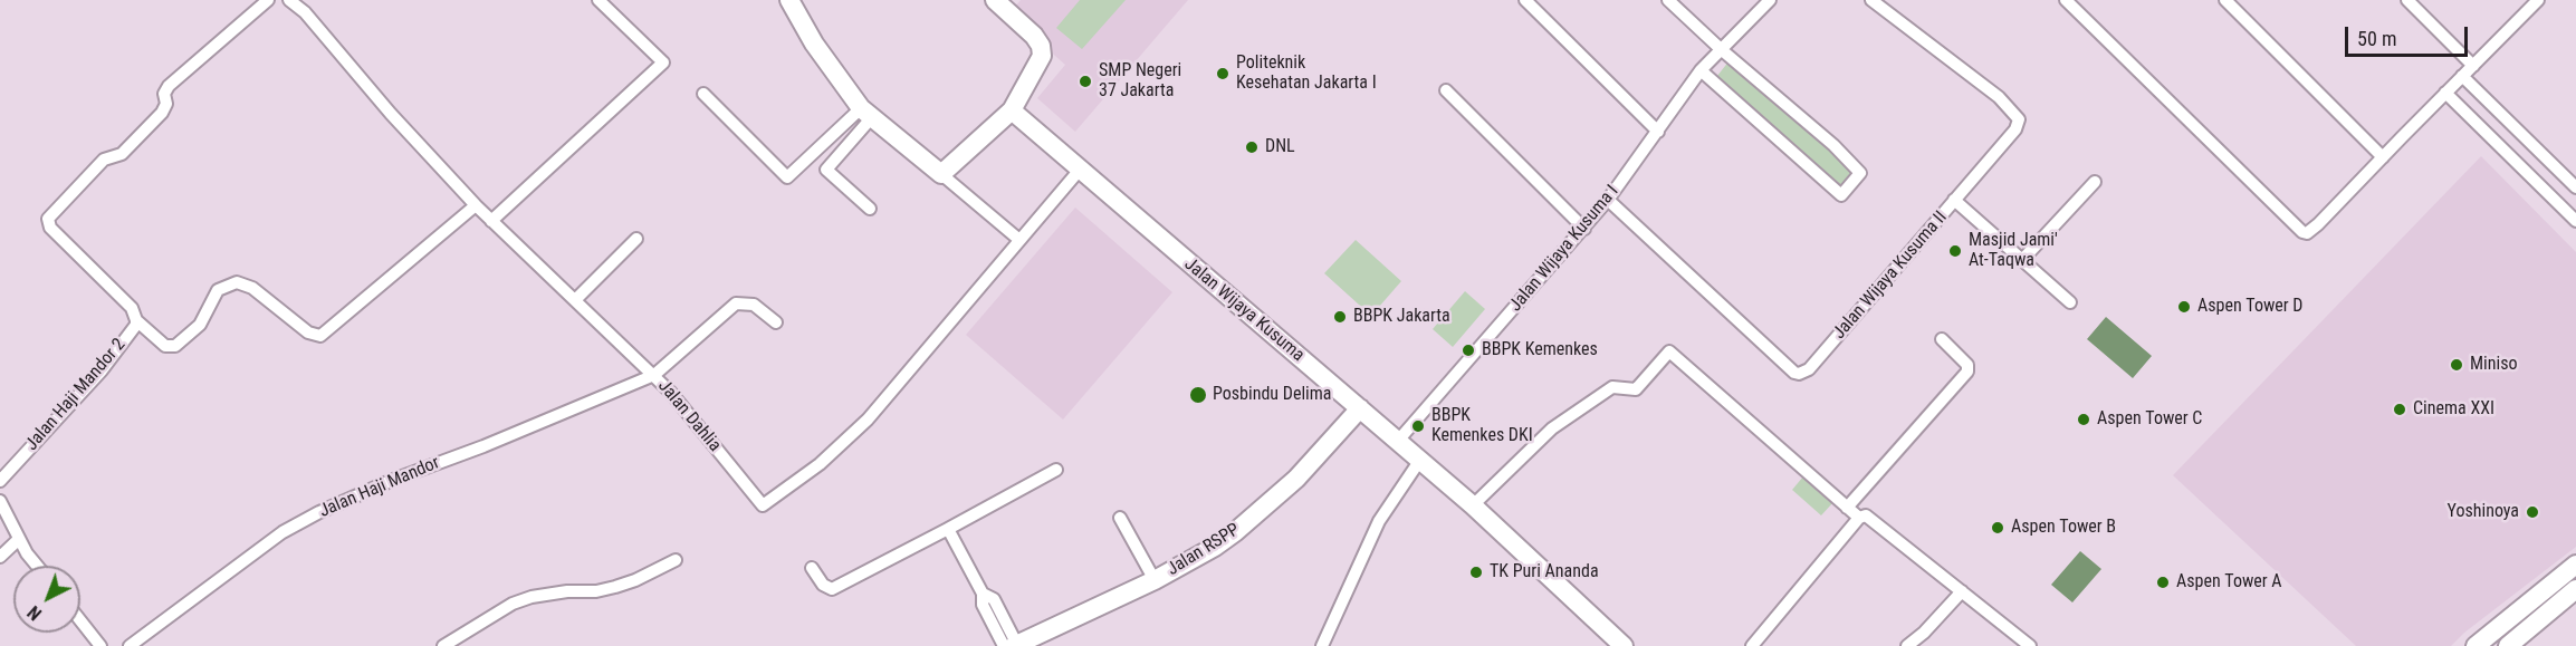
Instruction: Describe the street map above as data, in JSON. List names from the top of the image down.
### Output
{
  "streets": {
    "street": [
      "Jalan Wijaya Kusuma I",
      "Jalan Wijaya Kusuma II",
      "Jalan Wijaya Kusuma",
      "Jalan Haji Mandor 2",
      "Jalan Dahlia",
      "Jalan Haji Mandor",
      "Jalan RSPP"
    ]
  },
  "crossings": [
    ["Jalan Wijaya Kusuma I", "Jalan Wijaya Kusuma II"],
    ["Jalan Wijaya Kusuma I", "Jalan Wijaya Kusuma"],
    ["Jalan Wijaya Kusuma", "Jalan Dahlia"],
    ["Jalan Wijaya Kusuma", "Jalan RSPP"],
    ["Jalan Dahlia", "Jalan Haji Mandor"]
  ],
  "places": [
    "Politeknik Kesehatan Jakarta I",
    "SMP Negeri 37 Jakarta",
    "DNL",
    "Masjid Jami' At-Taqwa",
    "Aspen Tower D",
    "BBPK Jakarta",
    "BBPK Kemenkes",
    "Miniso",
    "Posbindu Delima",
    "Cinema XXI",
    "Aspen Tower C",
    "BBPK Kemenkes DKI",
    "Yoshinoya",
    "Aspen Tower B",
    "TK Puri Ananda",
    "Aspen Tower A"
  ],
  "scale_bar": "50 m",
  "north": "bottom left"
}
